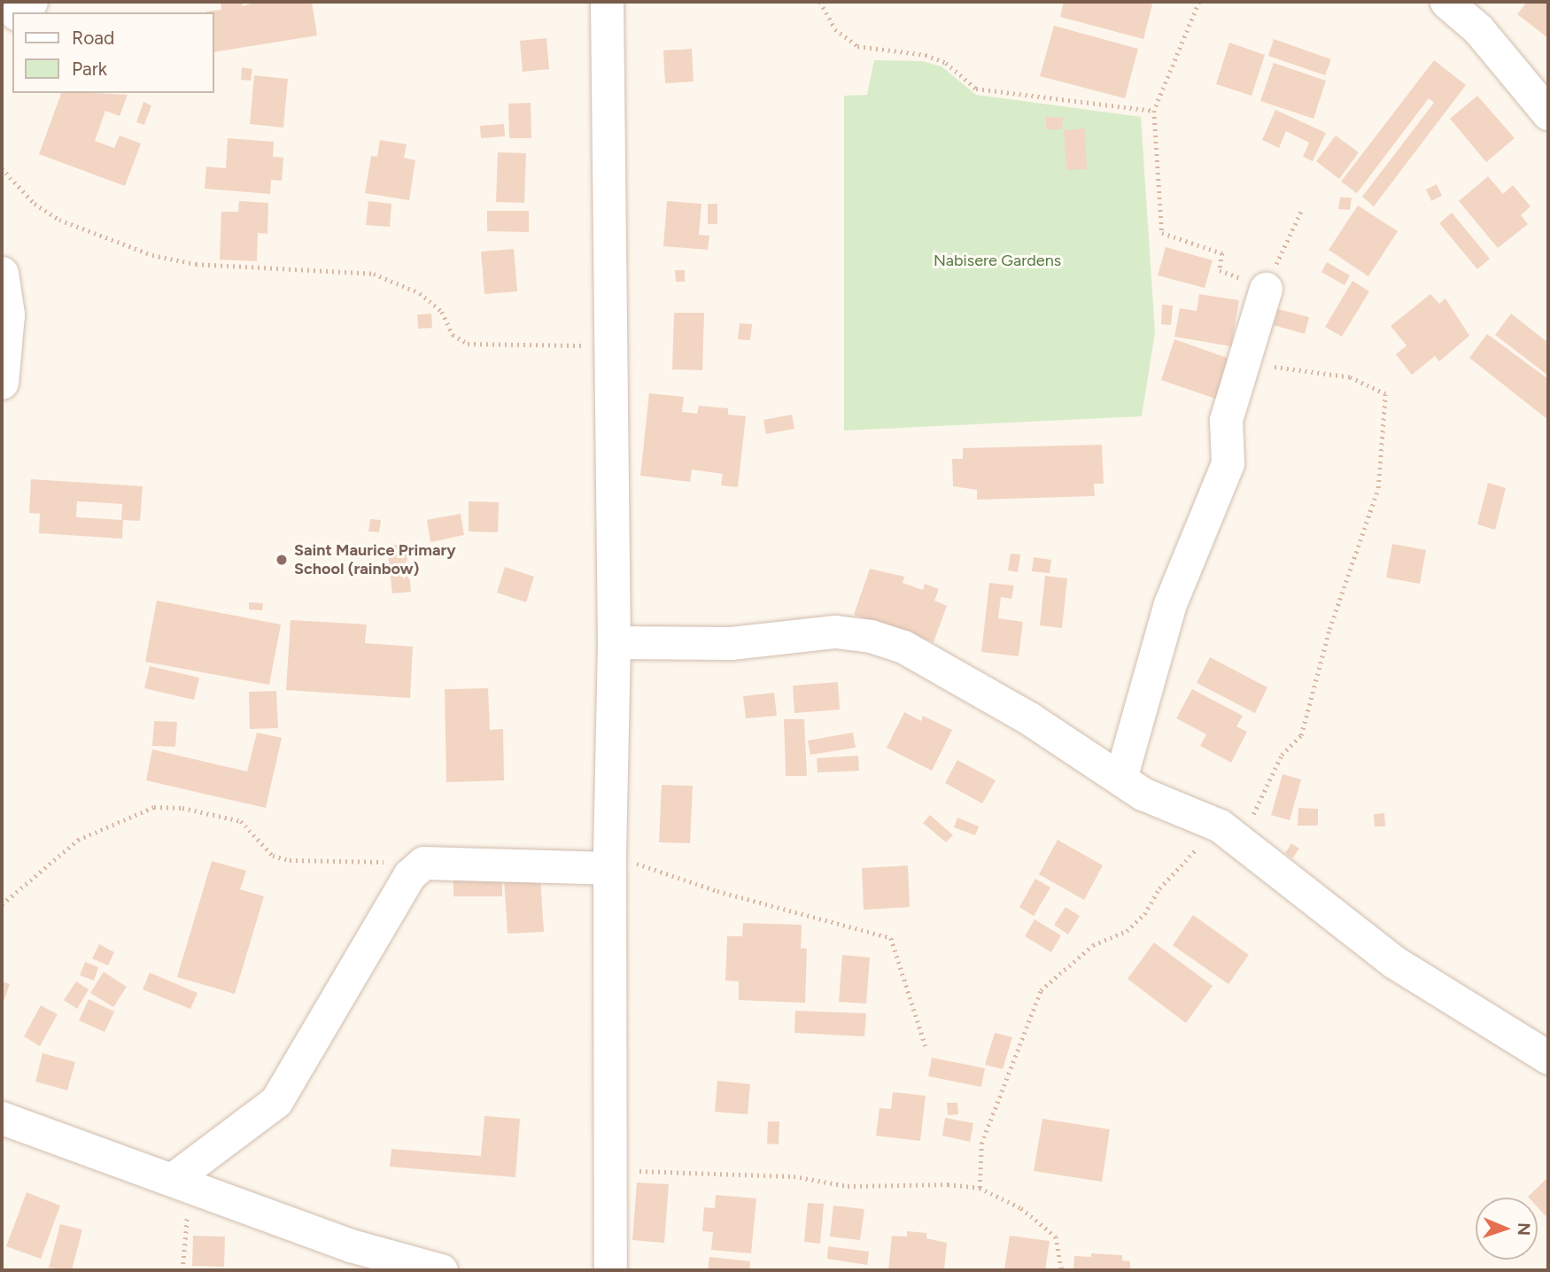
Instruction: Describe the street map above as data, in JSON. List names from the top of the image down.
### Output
{
  "parks": ["Nabisere Gardens"],
  "places": ["Saint Maurice Primary School (rainbow)"],
  "legend": ["Road", "Park"],
  "north": "right"
}
